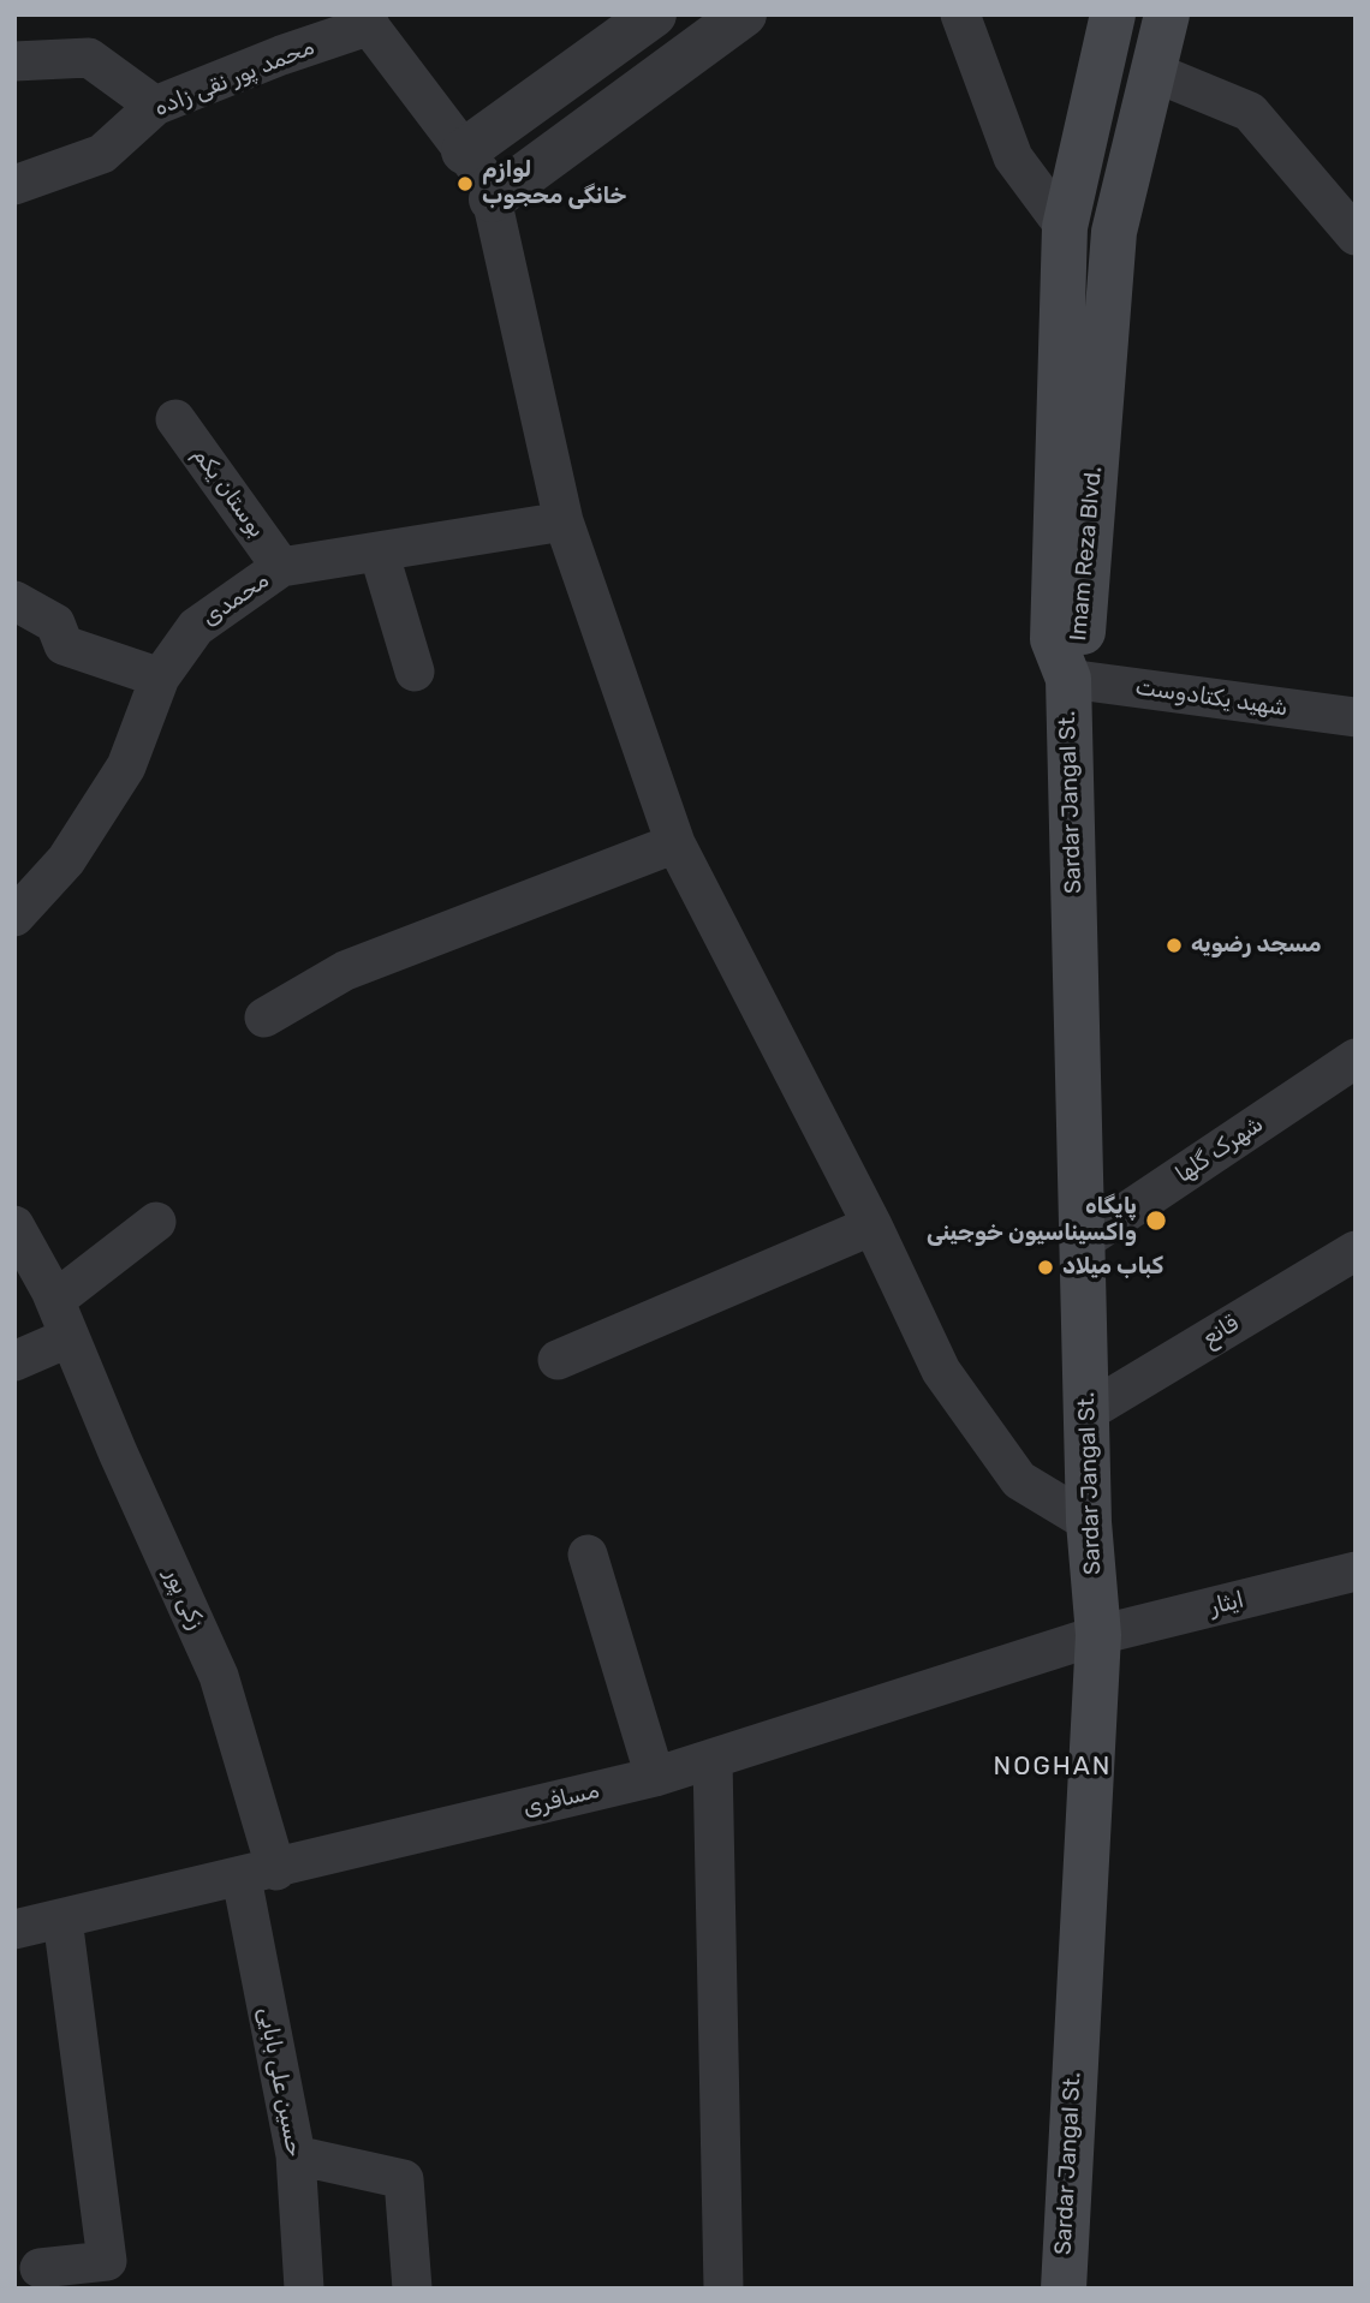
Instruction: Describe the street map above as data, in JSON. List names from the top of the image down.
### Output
{
  "streets": {
    "main road": ["Imam Reza Blvd.", "Sardar Jangal St."],
    "street": [
      "محمد پور نقی زاده",
      "بوستان یکم",
      "محمدی",
      "شهید یکتادوست",
      "شهرک گلها",
      "قانع",
      "زکی پور",
      "ایثار",
      "مسافری",
      "حسین علی بابایی"
    ]
  },
  "crossings": [
    ["بوستان یکم", "محمدی"],
    ["Imam Reza Blvd.", "شهید یکتادوست"],
    ["Imam Reza Blvd.", "Sardar Jangal St."],
    ["شهید یکتادوست", "Sardar Jangal St."],
    ["Sardar Jangal St.", "شهرک گلها"],
    ["Sardar Jangal St.", "قانع"],
    ["Sardar Jangal St.", "ایثار"],
    ["Sardar Jangal St.", "مسافری"],
    ["زکی پور", "مسافری"],
    ["زکی پور", "حسین علی بابایی"],
    ["ایثار", "مسافری"],
    ["مسافری", "حسین علی بابایی"]
  ],
  "districts": ["NOGHAN"],
  "places": [
    "لوازم خانگی محجوب",
    "مسجد رضویه",
    "پایگاه واکسیناسیون خوجینی",
    "کباب میلاد"
  ]
}
